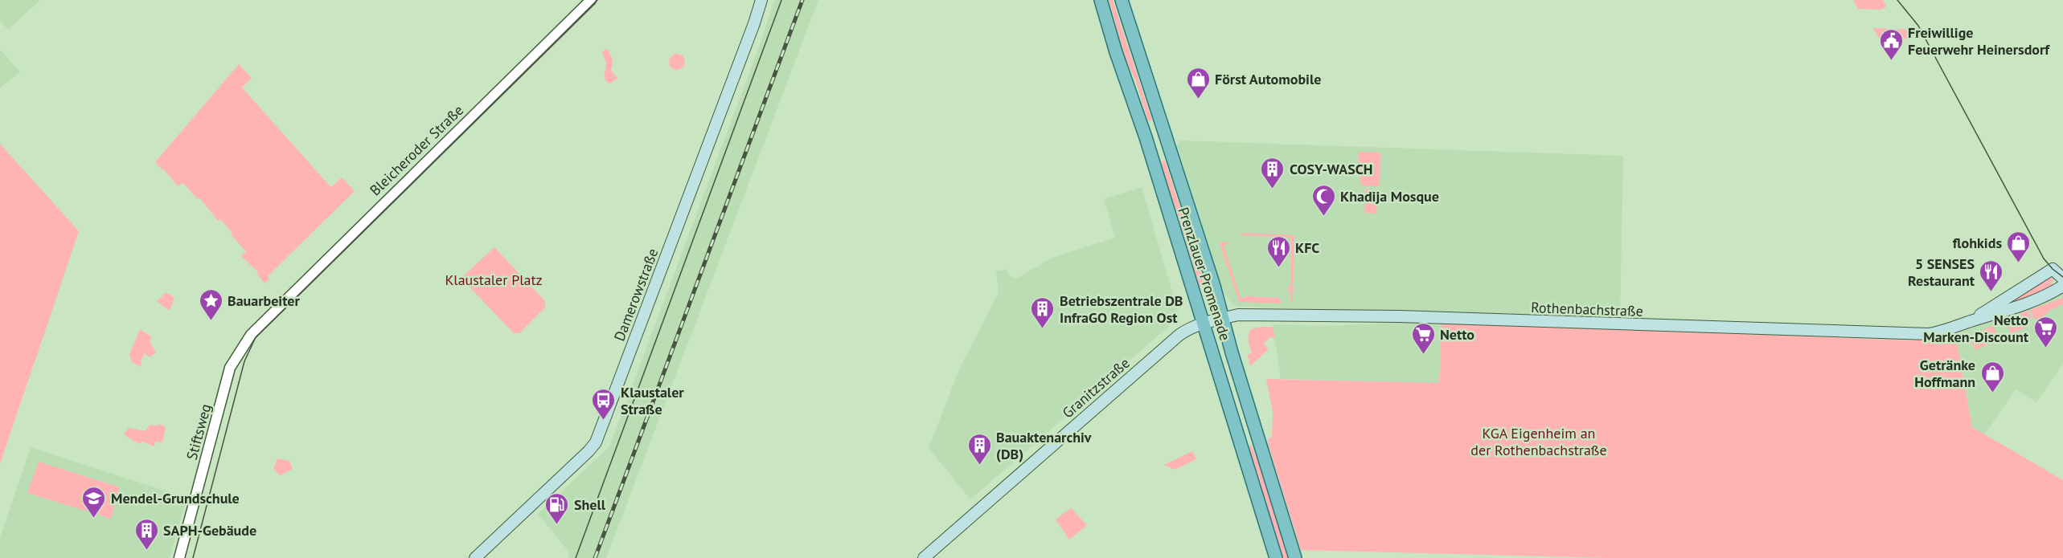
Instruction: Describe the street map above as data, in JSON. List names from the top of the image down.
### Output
{
  "streets": {
    "main road": [
      "Prenzlauer Promenade",
      "Damerowstraße",
      "Rothenbachstraße",
      "Granitzstraße"
    ],
    "street": ["Bleicheroder Straße", "Stiftsweg"]
  },
  "crossings": [
    ["Bleicheroder Straße", "Stiftsweg"],
    ["Prenzlauer Promenade", "Rothenbachstraße"],
    ["Prenzlauer Promenade", "Granitzstraße"],
    ["Rothenbachstraße", "Granitzstraße"]
  ],
  "parks": ["Klaustaler Platz", "KGA Eigenheim an der Rothenbachstraße"],
  "places": {
    "public building": ["Freiwillige Feuerwehr Heinersdorf"],
    "shop": ["Först Automobile", "flohkids", "Getränke Hoffmann"],
    "building": [
      "COSY-WASCH",
      "Betriebszentrale DB InfraGO Region Ost",
      "Bauaktenarchiv (DB)",
      "SAPH-Gebäude"
    ],
    "mosque": ["Khadija Mosque"],
    "restaurant": ["KFC", "5 SENSES Restaurant"],
    "place": ["Bauarbeiter"],
    "supermarket": ["Netto Marken-Discount", "Netto"],
    "bus stop": ["Klaustaler Straße"],
    "school or university": ["Mendel-Grundschule"],
    "fuel station": ["Shell"]
  }
}
